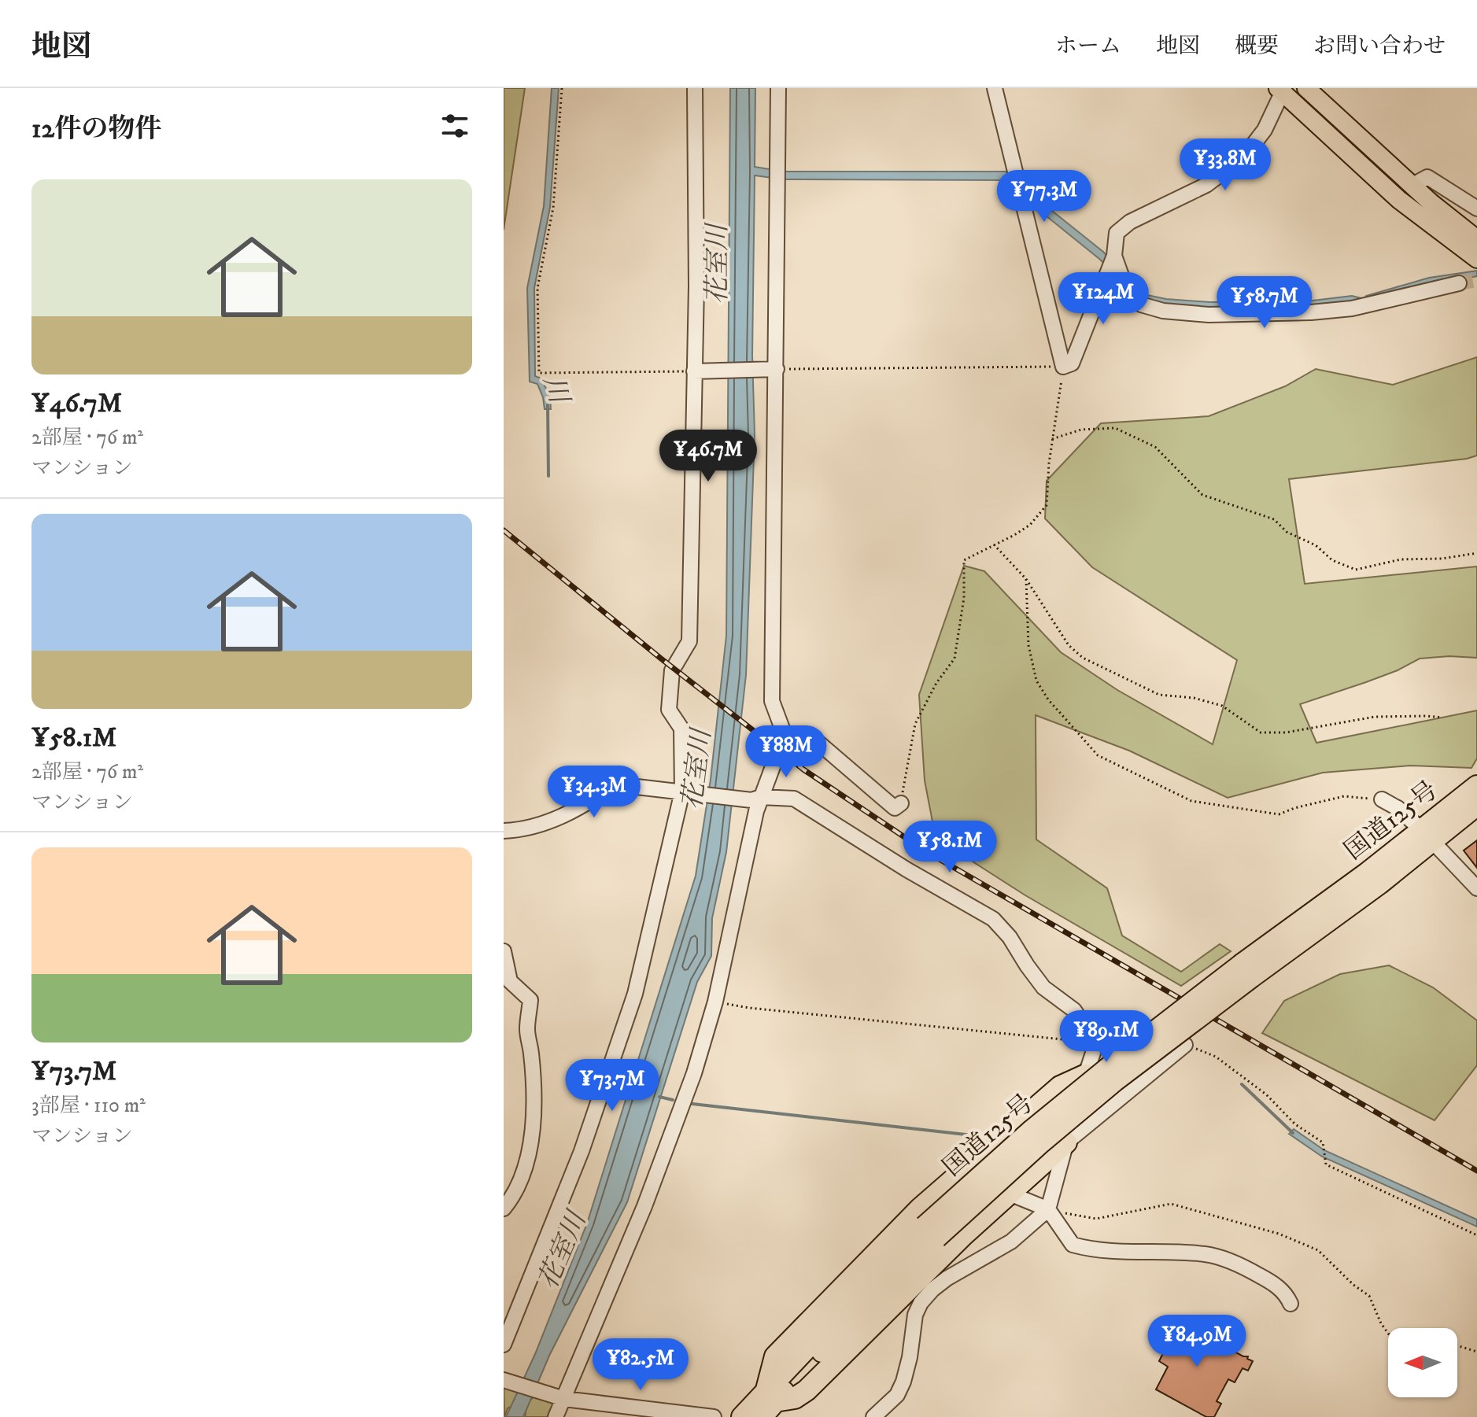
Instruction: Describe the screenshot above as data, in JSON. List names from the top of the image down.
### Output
{
  "streets": {
    "highway": ["国道125号"]
  },
  "water": ["花室川", "川"],
  "north": "left",
  "page": {
    "header": "地図",
    "nav": [
      "ホーム",
      "地図",
      "概要",
      "お問い合わせ"
    ],
    "heading": "12件の物件",
    "price": [
      "¥33.8M",
      "¥77.3M",
      "¥124M",
      "¥58.7M",
      "¥46.7M",
      "¥88M",
      "¥34.3M",
      "¥58.1M",
      "¥89.1M",
      "¥73.7M",
      "¥84.9M",
      "¥82.5M"
    ],
    "list": [
      {
        "name": "¥46.7M",
        "note": "2部屋 · 76 m² · マンション"
      },
      {
        "name": "¥58.1M",
        "note": "2部屋 · 76 m² · マンション"
      },
      {
        "name": "¥73.7M",
        "note": "3部屋 · 110 m² · マンション"
      }
    ]
  }
}
